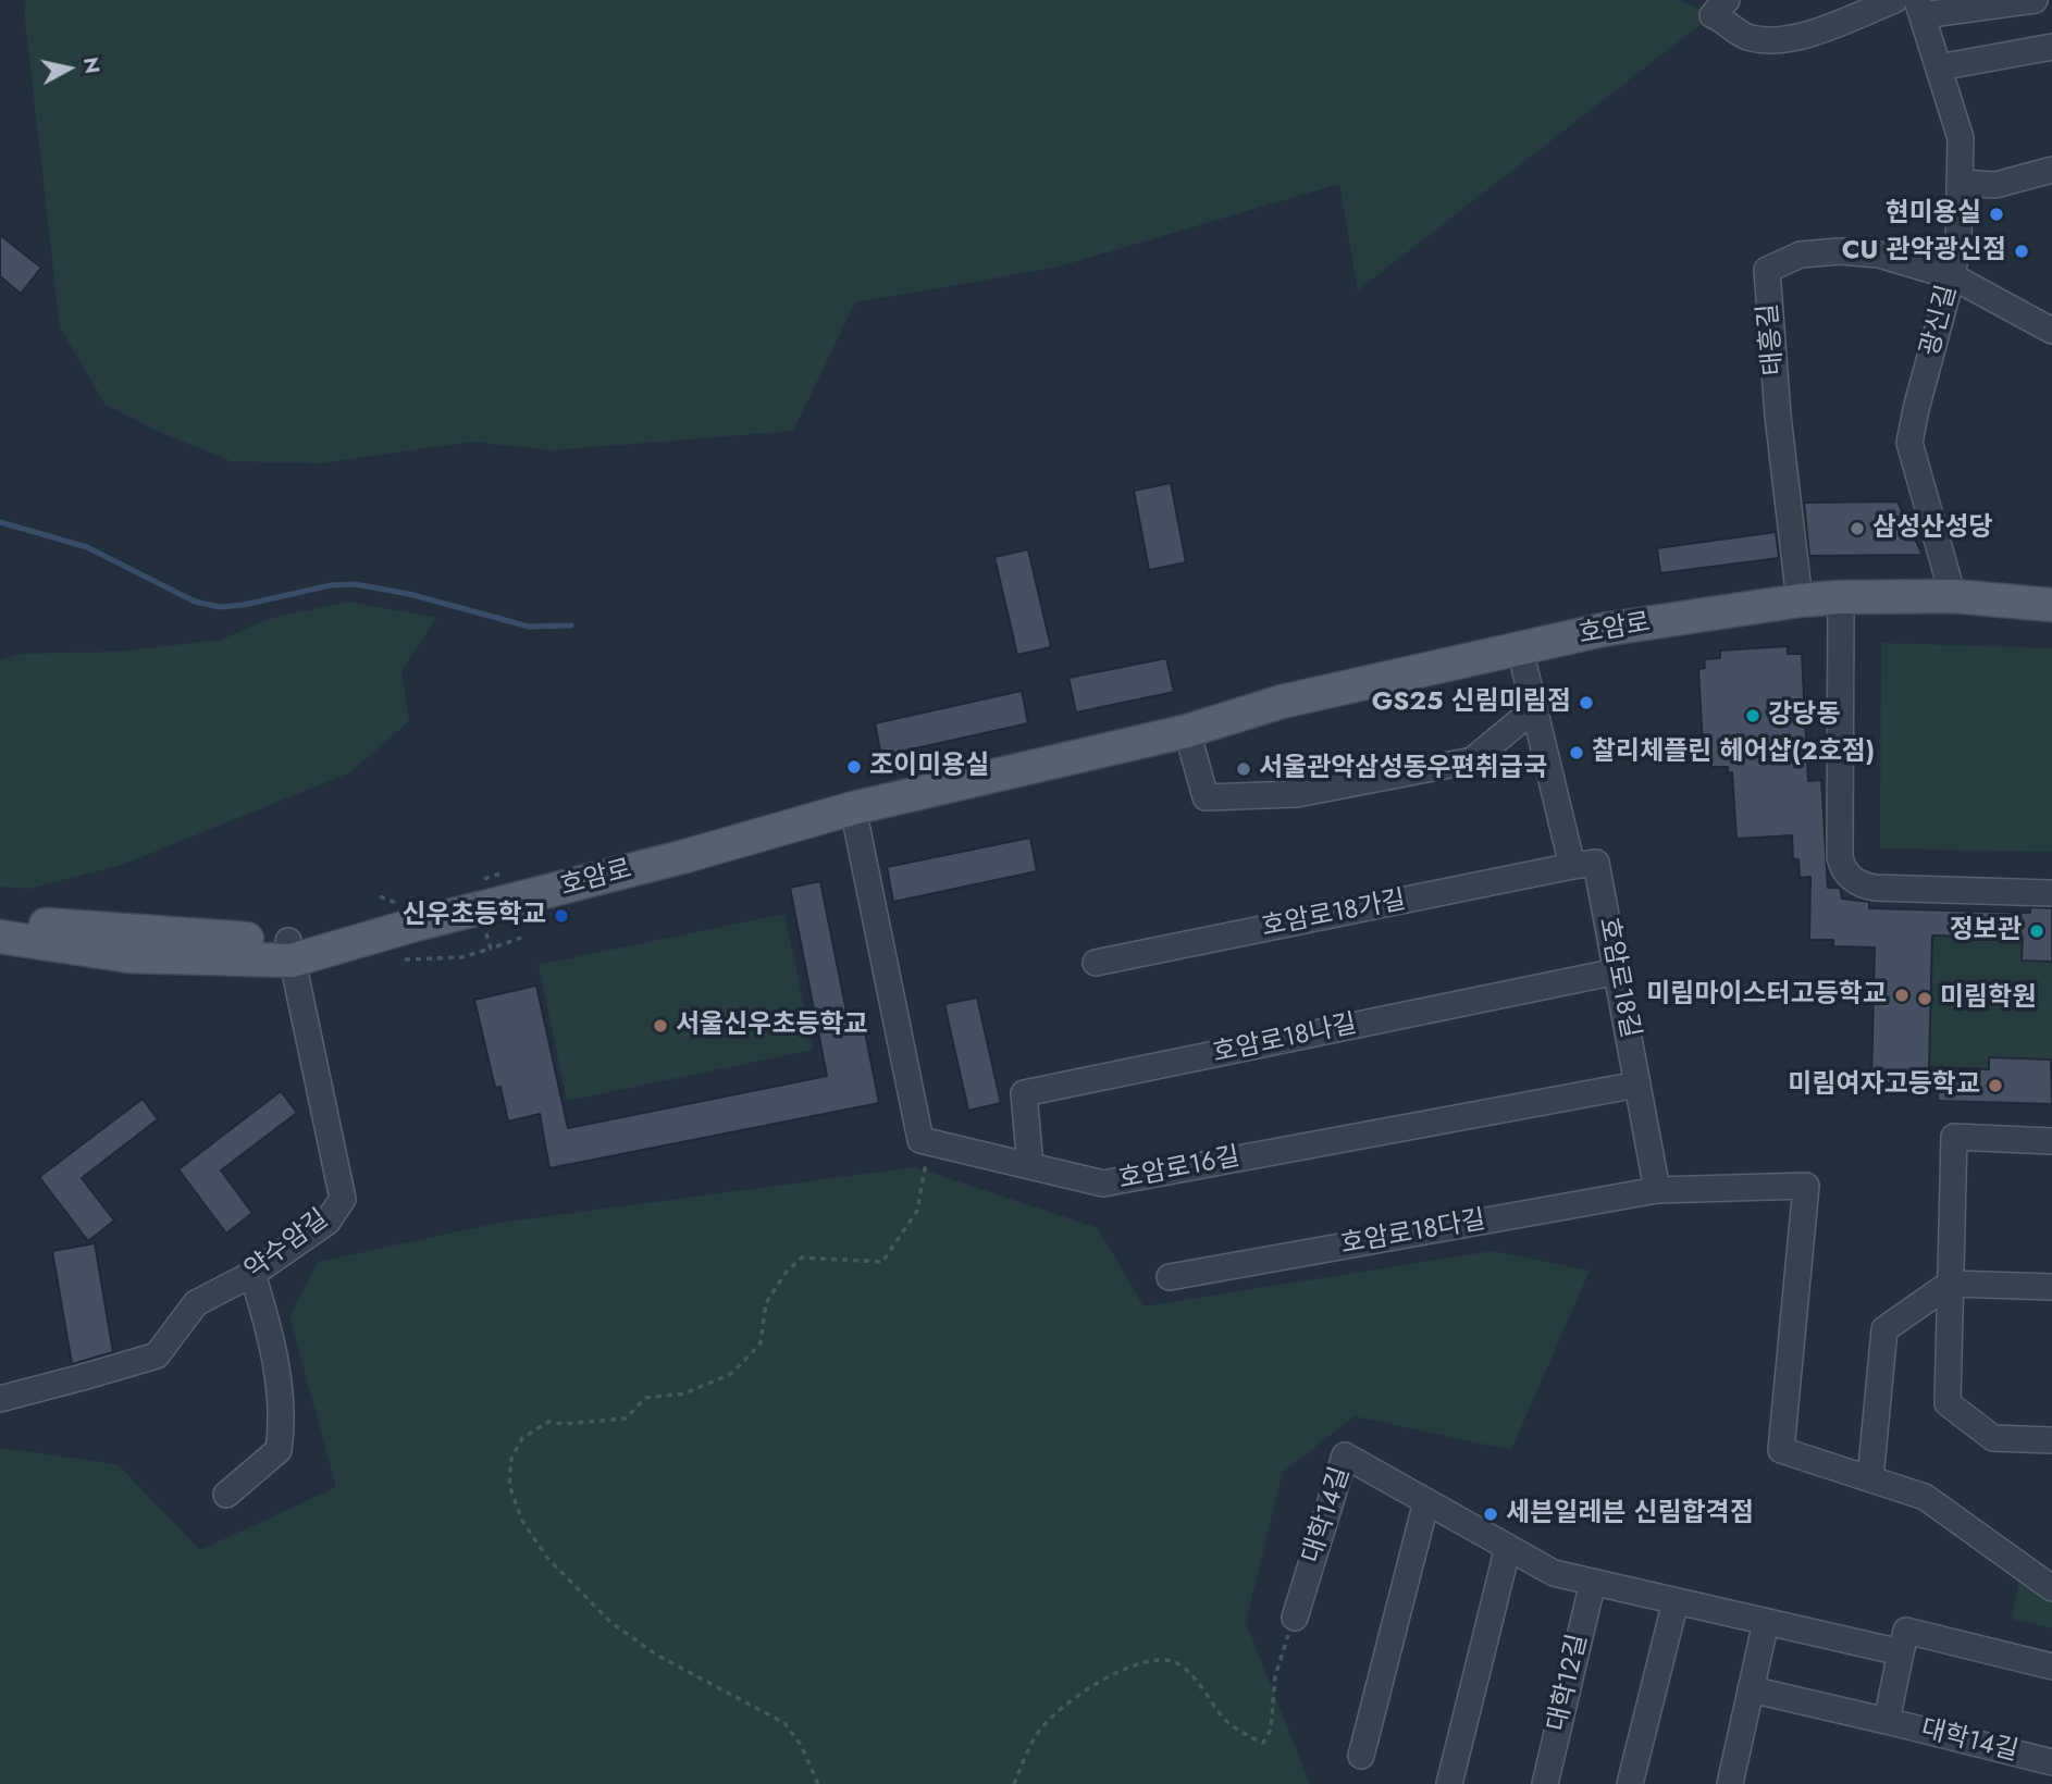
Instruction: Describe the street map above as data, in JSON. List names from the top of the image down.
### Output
{
  "streets": {
    "main road": ["호암로"],
    "street": [
      "광신길",
      "태흥길",
      "호암로18가길",
      "호암로18길",
      "호암로18나길",
      "호암로16길",
      "호암로18다길",
      "약수암길",
      "대학14길",
      "대학12길"
    ]
  },
  "crossings": [
    ["광신길", "태흥길"],
    ["광신길", "호암로"],
    ["태흥길", "호암로"],
    ["호암로", "약수암길"],
    ["호암로18가길", "호암로18길"],
    ["호암로18길", "호암로18나길"],
    ["호암로18길", "호암로16길"],
    ["호암로18길", "호암로18다길"],
    ["호암로18나길", "호암로16길"],
    ["대학14길", "대학12길"]
  ],
  "places": [
    "현미용실",
    "CU 관악광신점",
    "삼성산성당",
    "GS25 신림미림점",
    "강당동",
    "찰리체플린 헤어샵(2호점)",
    "조이미용실",
    "서울관악삼성동우편취급국",
    "신우초등학교",
    "정보관",
    "미림마이스터고등학교",
    "미림학원",
    "서울신우초등학교",
    "미림여자고등학교",
    "세븐일레븐 신림합격점"
  ],
  "north": "right"
}
